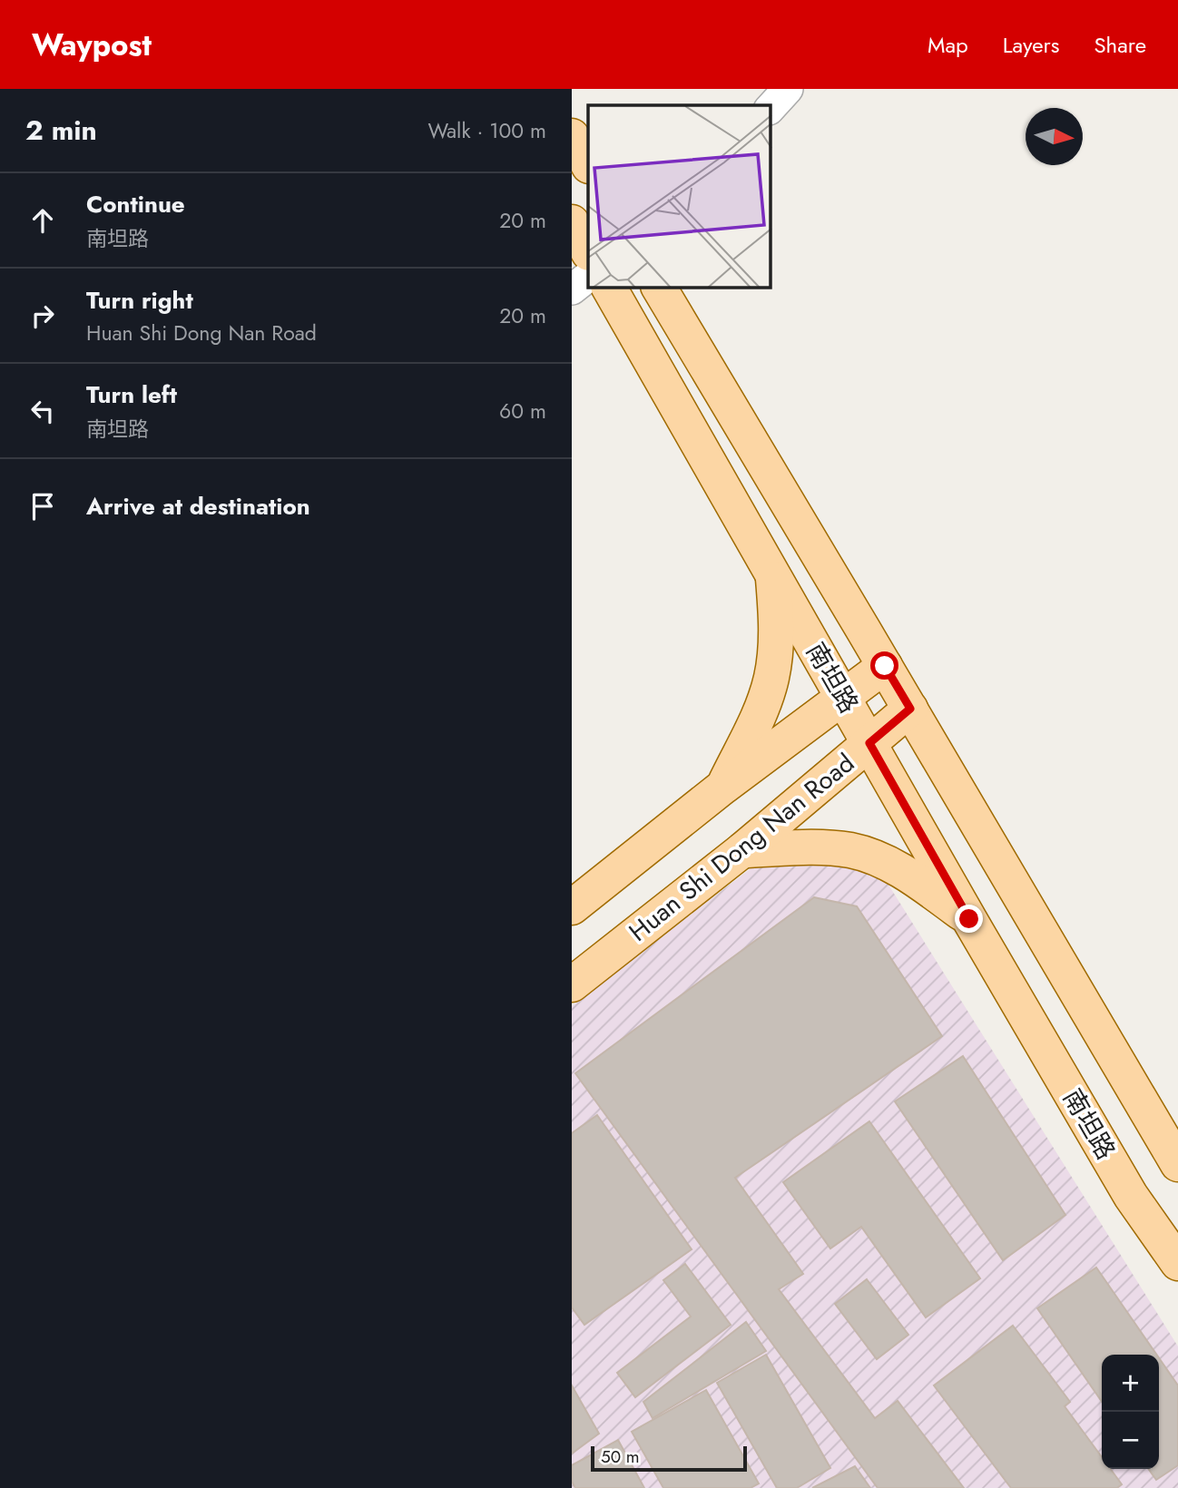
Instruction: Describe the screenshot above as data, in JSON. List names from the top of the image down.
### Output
{
  "streets": {
    "main road": ["南坦路", "Huan Shi Dong Nan Road"]
  },
  "crossings": [
    ["南坦路", "Huan Shi Dong Nan Road"]
  ],
  "scale_bar": "50 m",
  "north": "right",
  "page": {
    "header": "Waypost",
    "nav": ["Map", "Layers", "Share"],
    "heading": ["2 min", "Walk · 100 m"],
    "list": [
      ["Continue", "南坦路", "20 m"],
      ["Turn right", "Huan Shi Dong Nan Road", "20 m"],
      ["Turn left", "南坦路", "60 m"],
      "Arrive at destination"
    ],
    "map_buttons": ["+", "−"],
    "scale": "50 m"
  }
}
